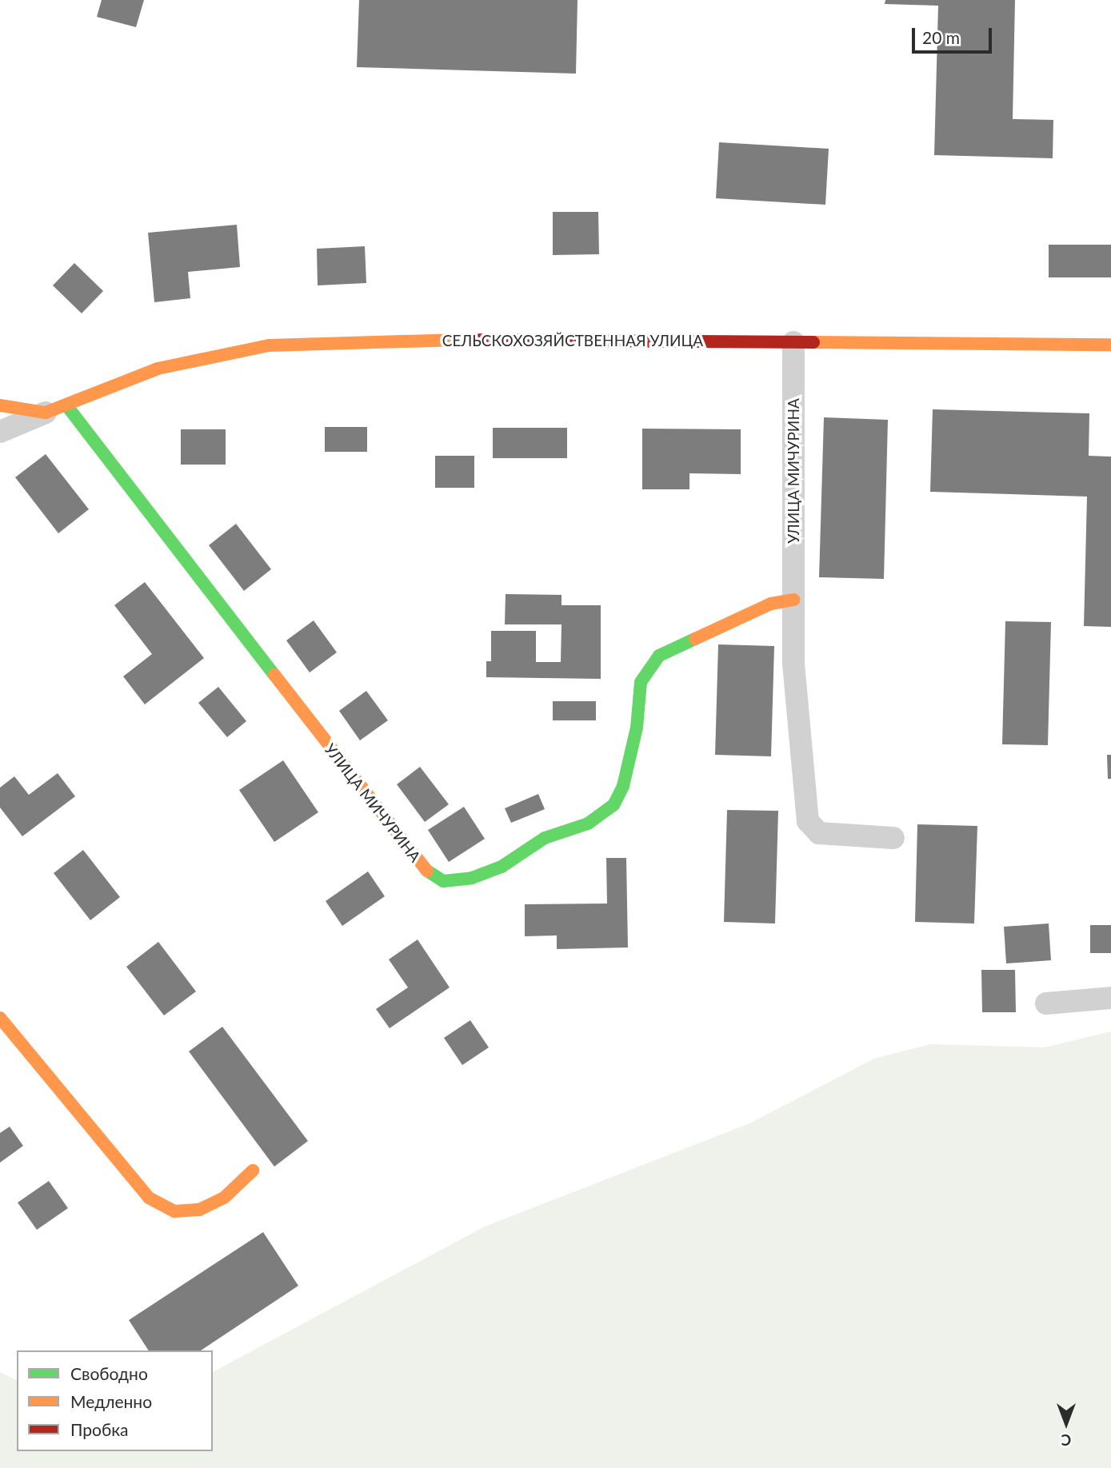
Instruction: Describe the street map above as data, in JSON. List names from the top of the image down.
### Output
{
  "streets": {
    "street": ["СЕЛЬСКОХОЗЯЙСТВЕННАЯ УЛИЦА", "УЛИЦА МИЧУРИНА"]
  },
  "crossings": [
    ["СЕЛЬСКОХОЗЯЙСТВЕННАЯ УЛИЦА", "УЛИЦА МИЧУРИНА"]
  ],
  "legend": ["Свободно", "Медленно", "Пробка"],
  "scale_bar": "20 m",
  "north": "bottom"
}
